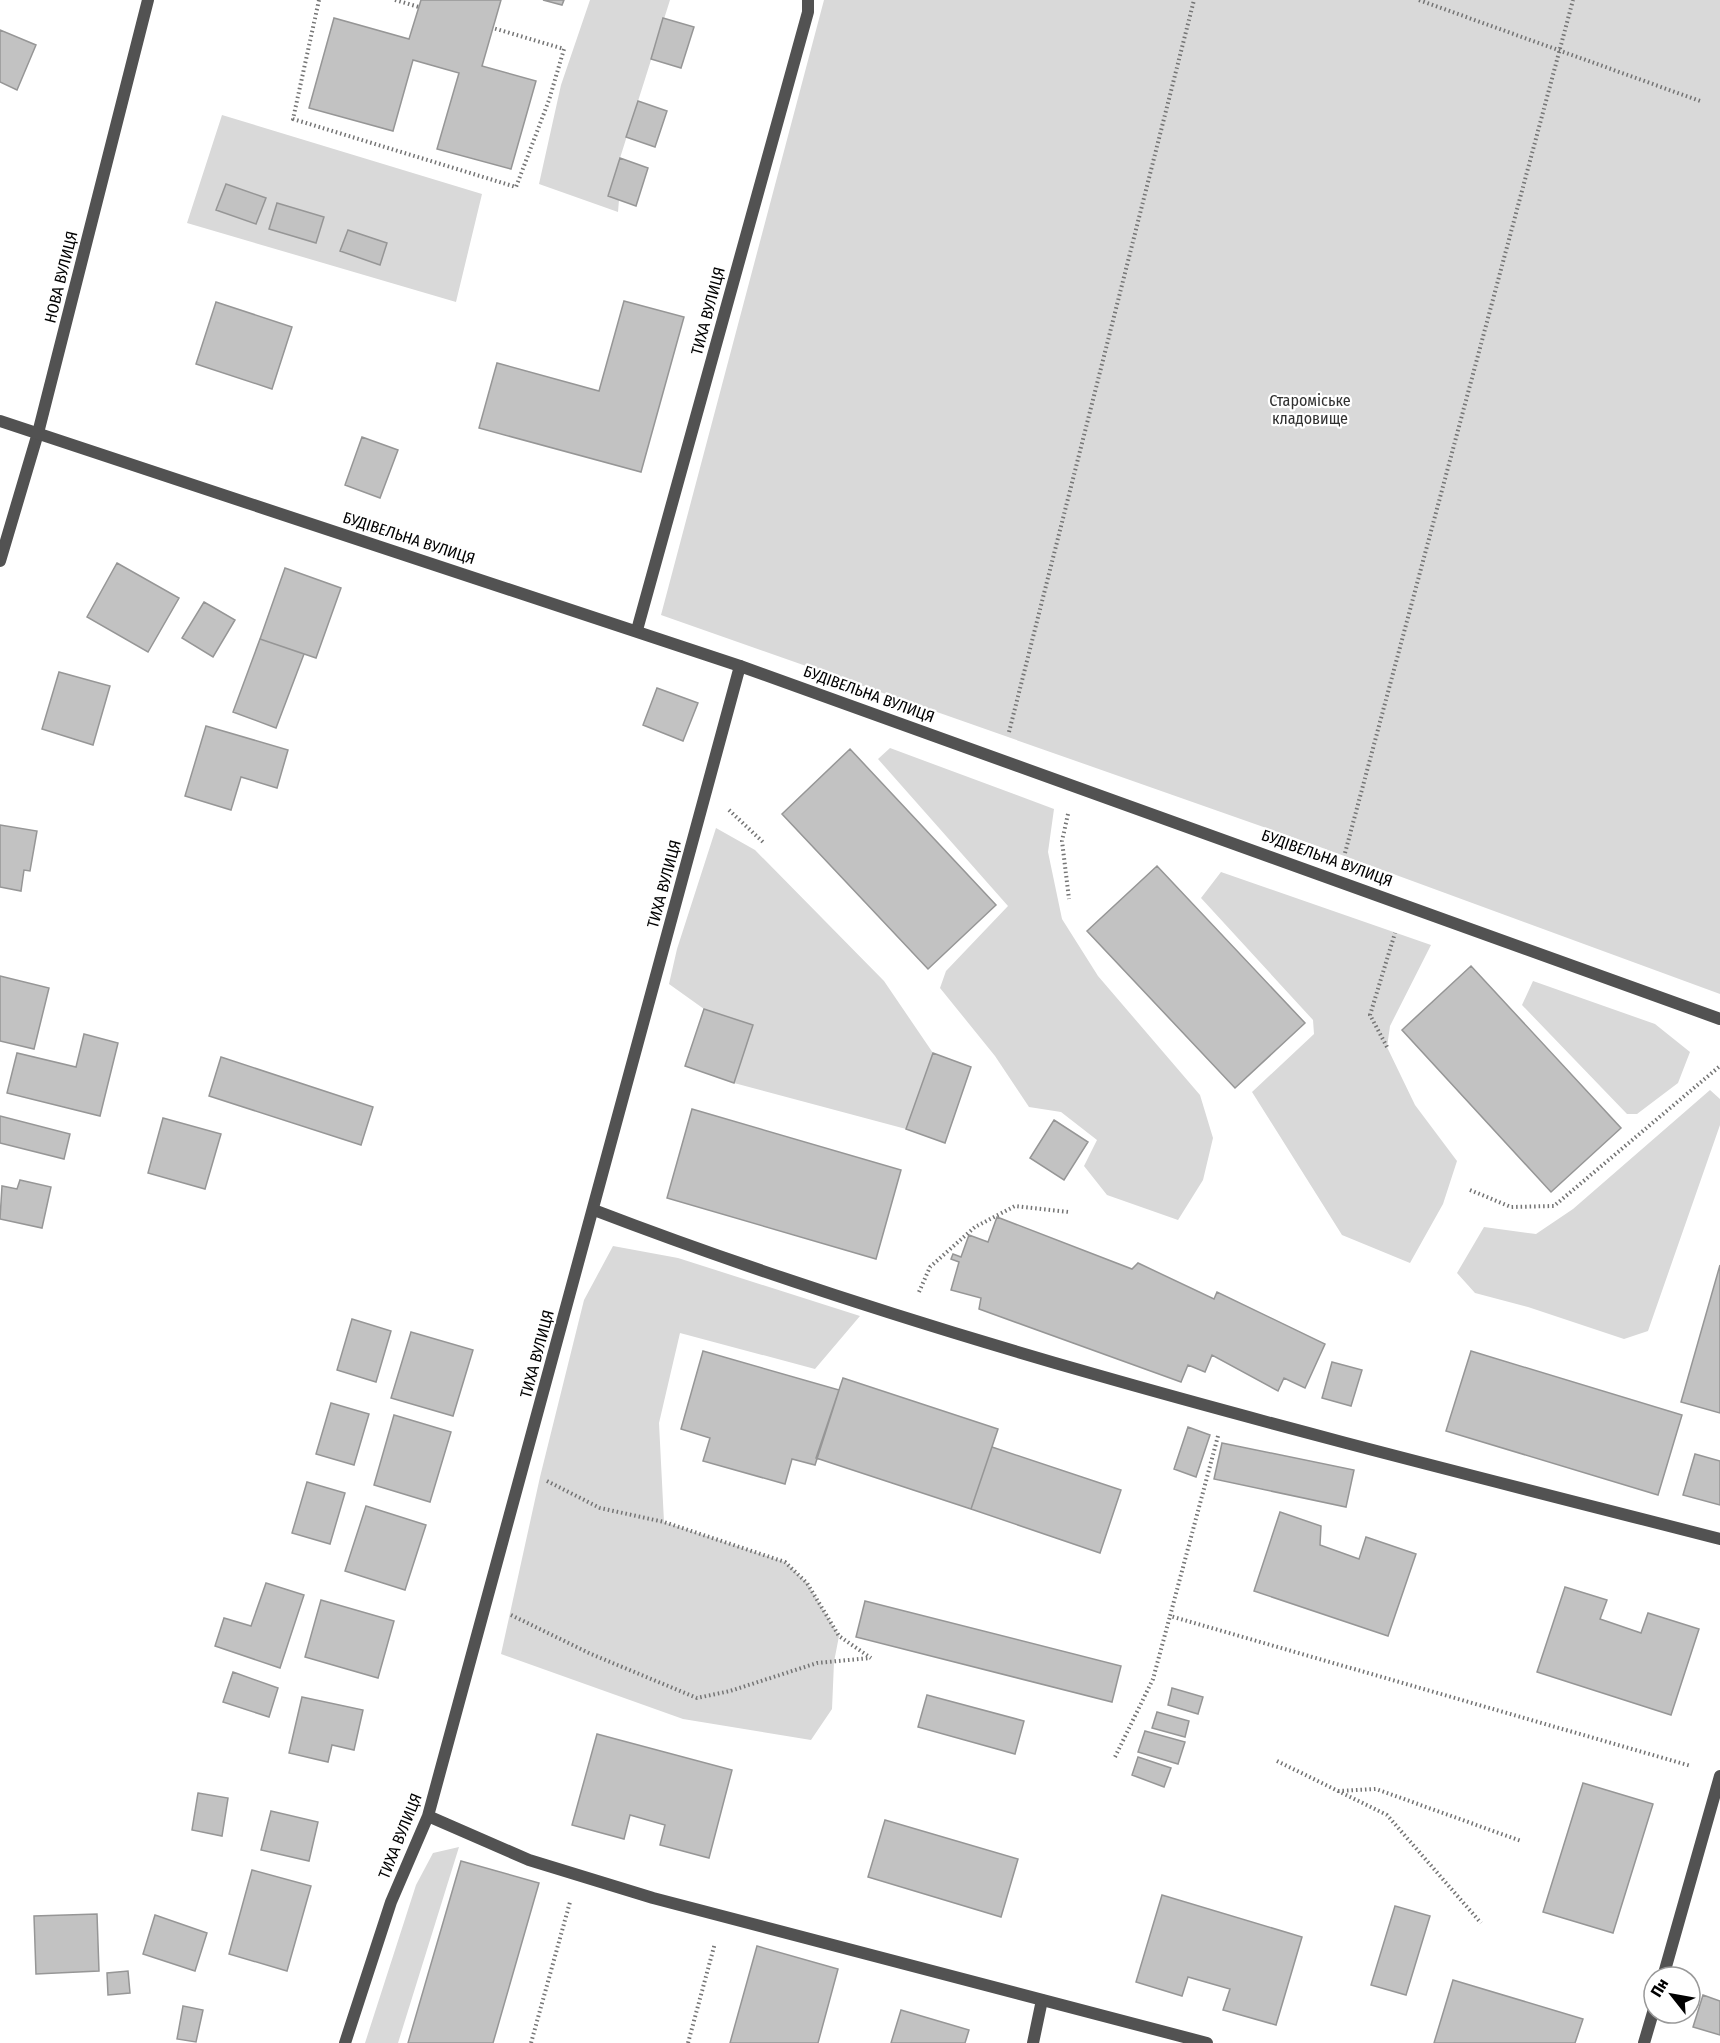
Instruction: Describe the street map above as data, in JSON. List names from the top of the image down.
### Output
{
  "streets": {
    "street": ["НОВА ВУЛИЦЯ", "ТИХА ВУЛИЦЯ", "БУДІВЕЛЬНА ВУЛИЦЯ"]
  },
  "crossings": [
    ["НОВА ВУЛИЦЯ", "БУДІВЕЛЬНА ВУЛИЦЯ"],
    ["ТИХА ВУЛИЦЯ", "БУДІВЕЛЬНА ВУЛИЦЯ"]
  ],
  "parks": ["Староміське кладовище"],
  "north": "top left"
}
